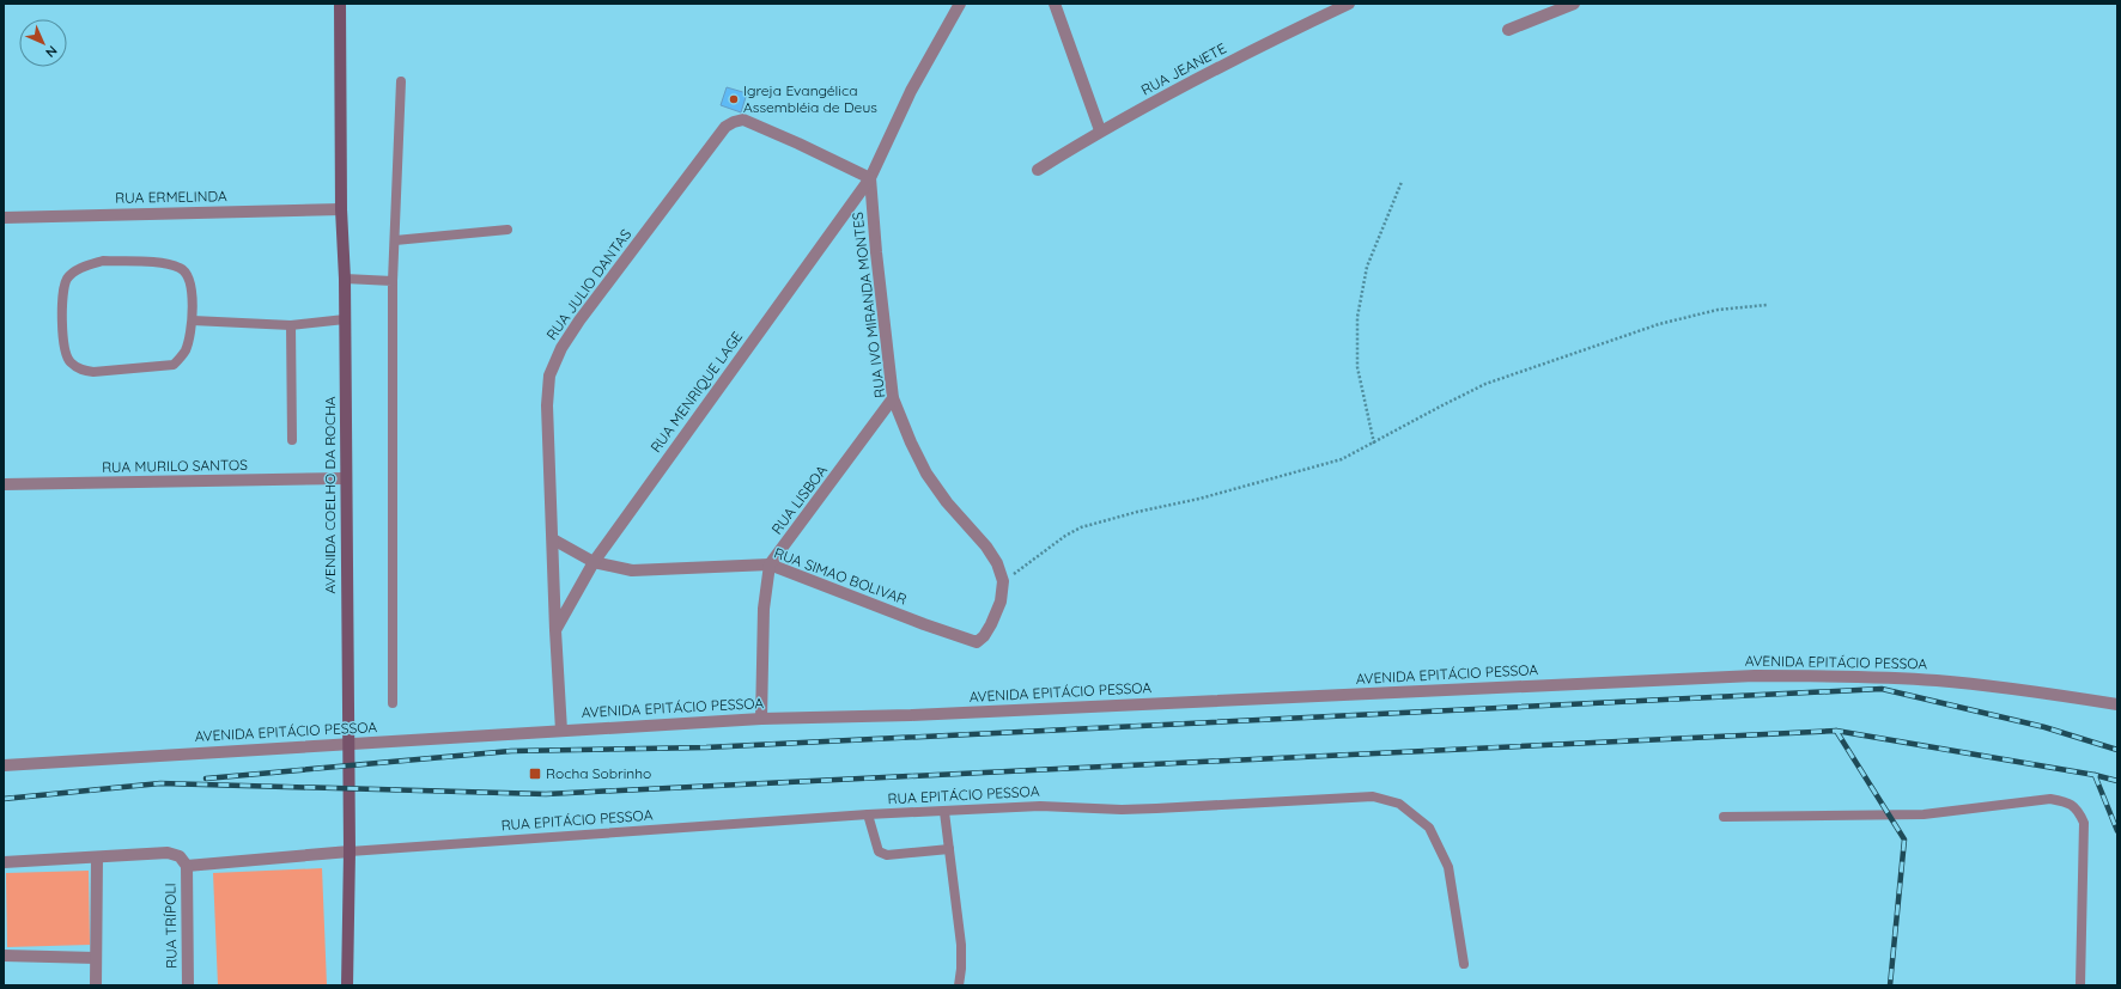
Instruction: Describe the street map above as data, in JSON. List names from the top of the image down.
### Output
{
  "streets": {
    "main road": ["AVENIDA COELHO DA ROCHA"],
    "street": [
      "RUA JEANETE",
      "RUA ERMELINDA",
      "RUA JULIO DANTAS",
      "RUA IVO MIRANDA MONTES",
      "RUA MENRIQUE LAGE",
      "RUA MURILO SANTOS",
      "RUA LISBOA",
      "RUA SIMAO BOLIVAR",
      "AVENIDA EPITÁCIO PESSOA",
      "RUA TRÍPOLI"
    ],
    "lane": ["RUA EPITÁCIO PESSOA"]
  },
  "crossings": [
    ["RUA ERMELINDA", "AVENIDA COELHO DA ROCHA"],
    ["RUA JULIO DANTAS", "RUA IVO MIRANDA MONTES"],
    ["RUA JULIO DANTAS", "RUA MENRIQUE LAGE"],
    ["RUA JULIO DANTAS", "RUA SIMAO BOLIVAR"],
    ["RUA JULIO DANTAS", "AVENIDA EPITÁCIO PESSOA"],
    ["RUA IVO MIRANDA MONTES", "RUA MENRIQUE LAGE"],
    ["RUA IVO MIRANDA MONTES", "RUA LISBOA"],
    ["RUA IVO MIRANDA MONTES", "RUA SIMAO BOLIVAR"],
    ["RUA MENRIQUE LAGE", "RUA SIMAO BOLIVAR"],
    ["RUA MURILO SANTOS", "AVENIDA COELHO DA ROCHA"],
    ["AVENIDA COELHO DA ROCHA", "AVENIDA EPITÁCIO PESSOA"],
    ["AVENIDA COELHO DA ROCHA", "RUA EPITÁCIO PESSOA"],
    ["RUA LISBOA", "RUA SIMAO BOLIVAR"],
    ["RUA LISBOA", "AVENIDA EPITÁCIO PESSOA"]
  ],
  "places": {
    "other": ["Igreja Evangélica Assembléia de Deus"],
    "transit": ["Rocha Sobrinho"]
  },
  "north": "bottom right"
}
